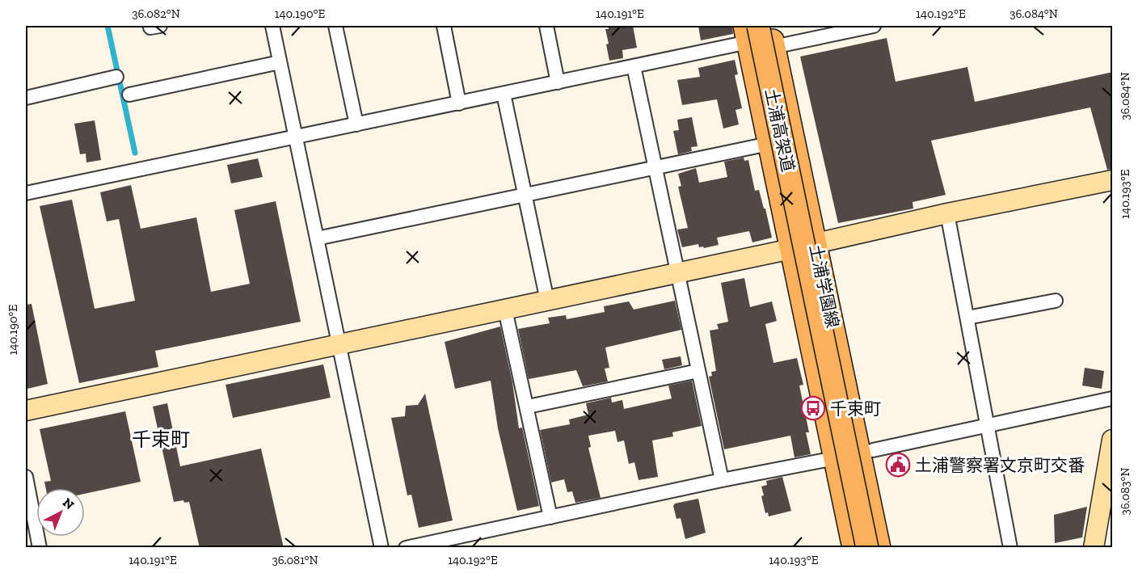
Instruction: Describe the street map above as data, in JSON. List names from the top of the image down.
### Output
{
  "streets": {
    "main road": ["土浦高架道", "土浦学園線"]
  },
  "crossings": [
    ["土浦高架道", "土浦学園線"]
  ],
  "districts": ["千束町"],
  "places": {
    "bus stop": ["千束町"],
    "public building": ["土浦警察署文京町交番"]
  },
  "north": "top right",
  "coordinates": [
    "36.082°N",
    "140.190°E",
    "140.191°E",
    "140.192°E",
    "36.084°N",
    "140.193°E",
    "36.083°N",
    "36.081°N"
  ]
}
